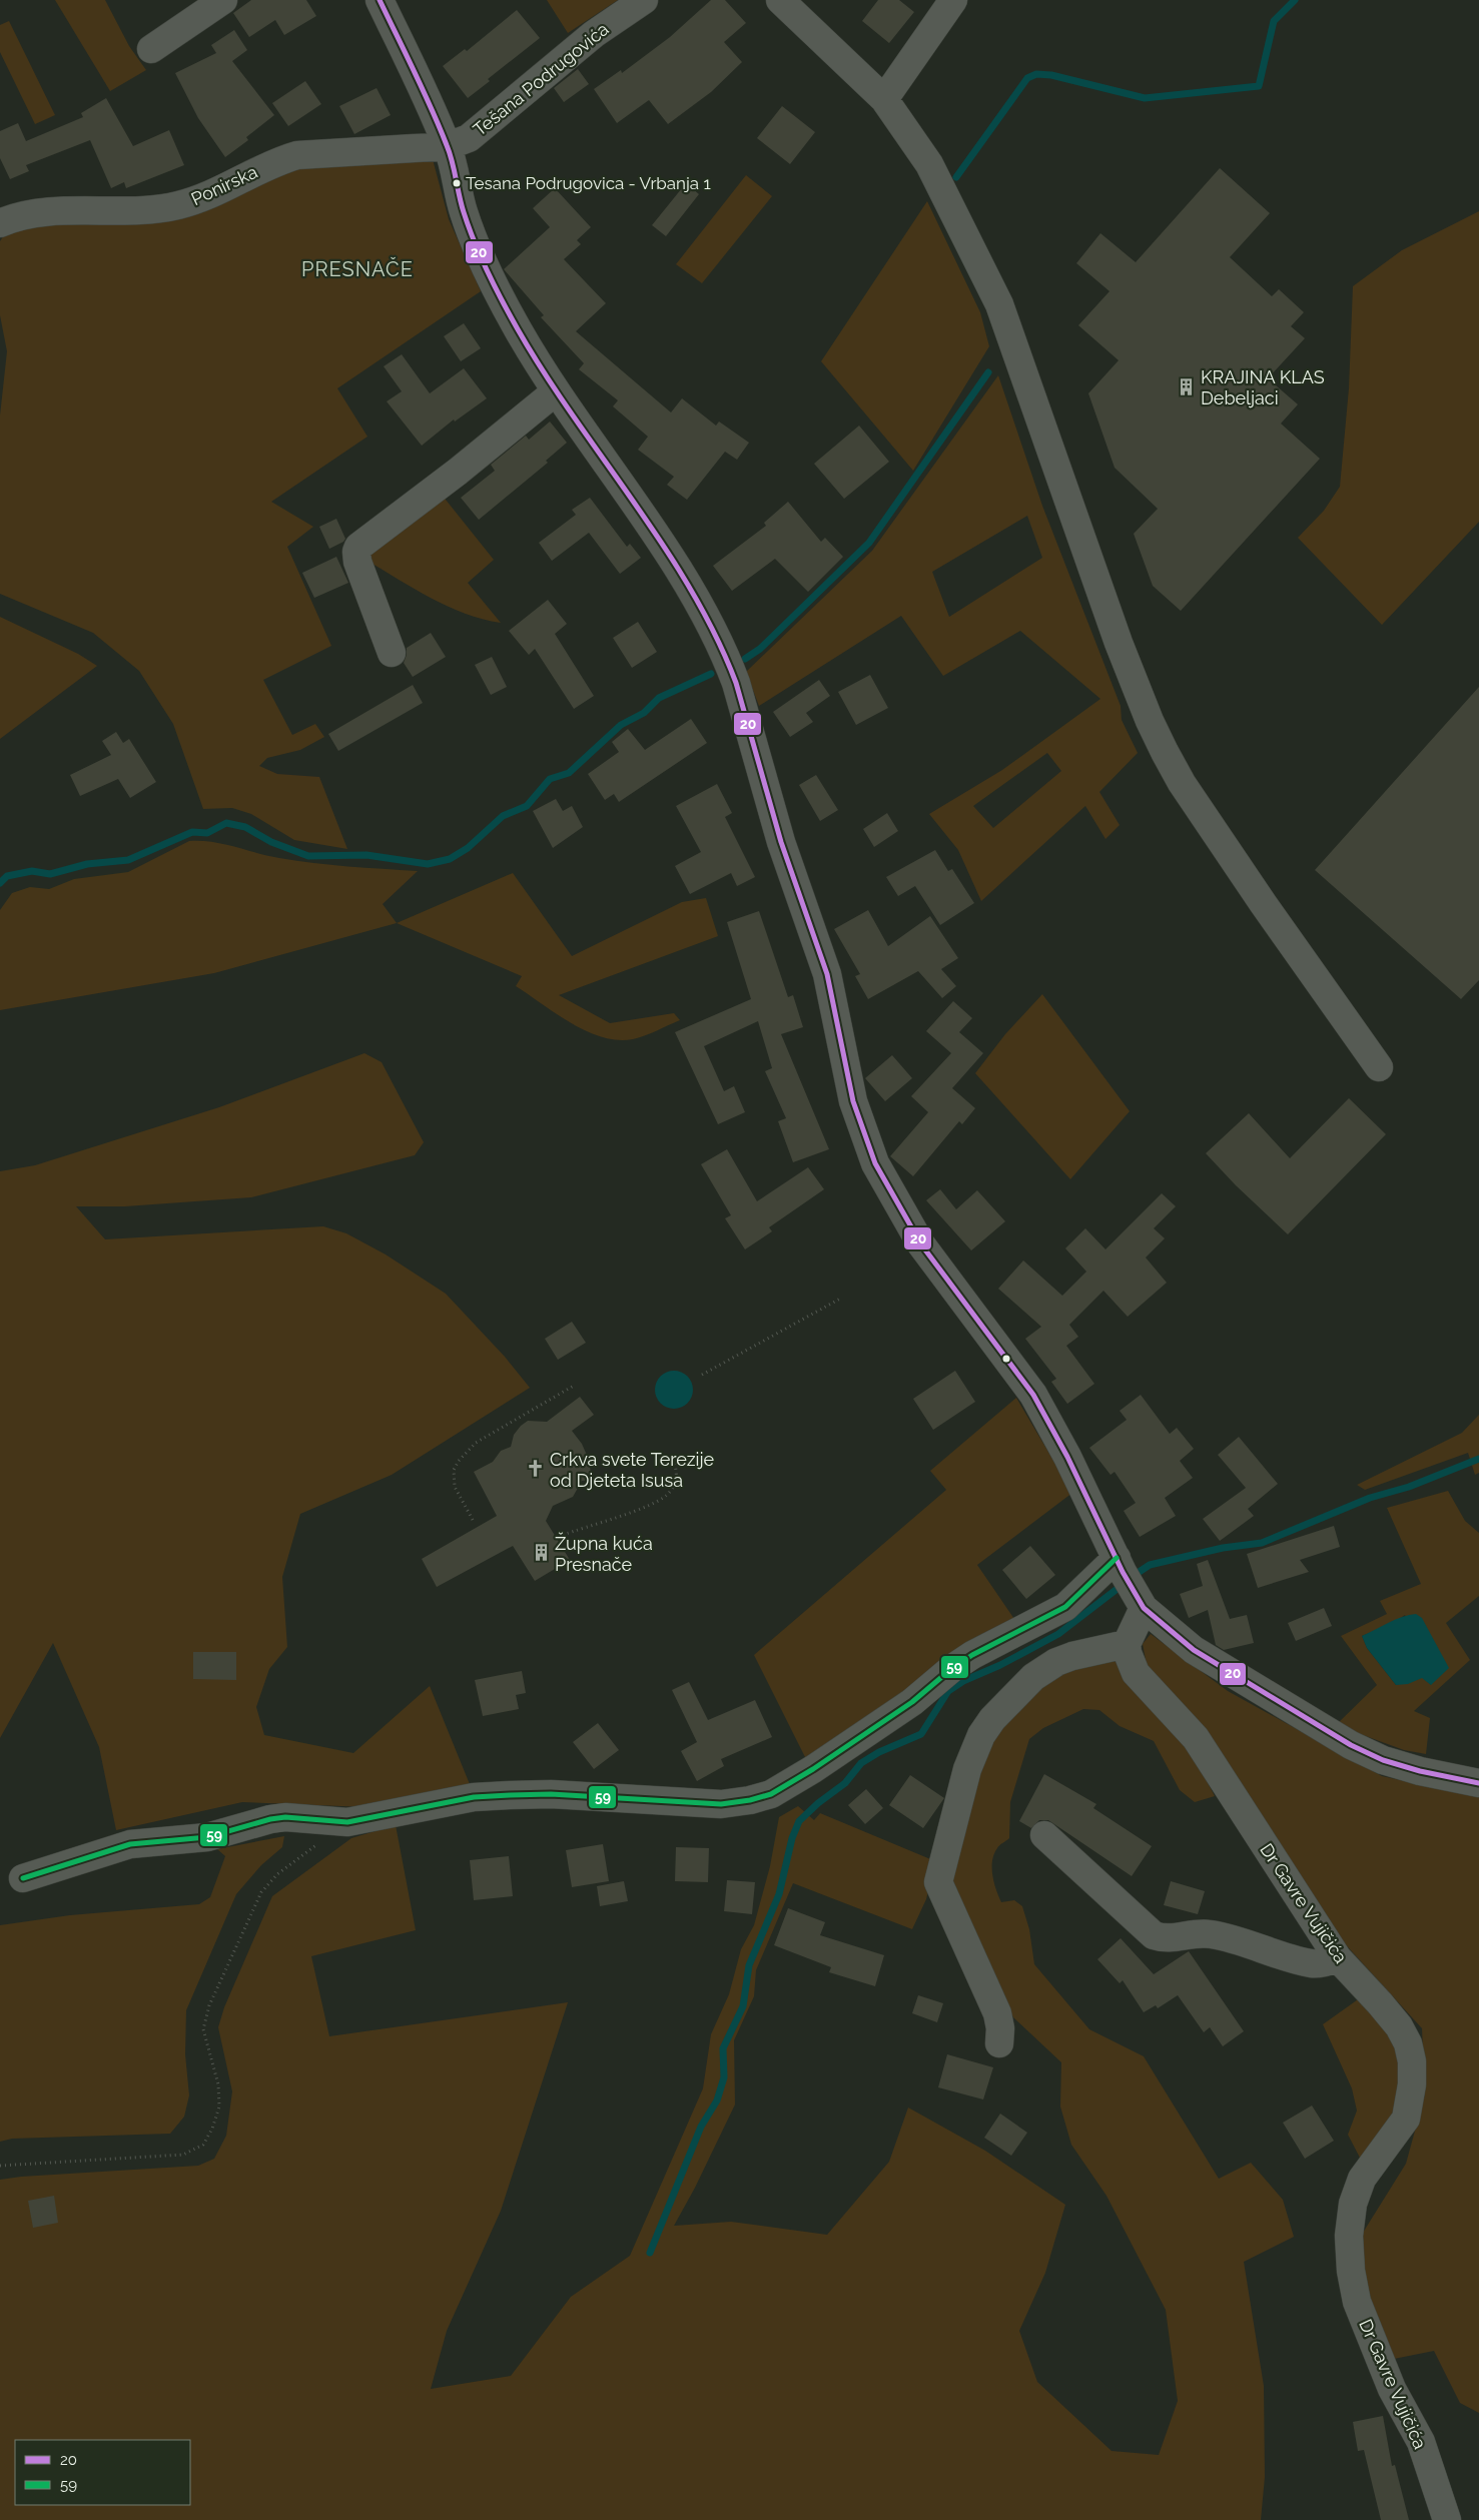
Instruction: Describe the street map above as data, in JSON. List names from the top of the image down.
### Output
{
  "streets": {
    "street": ["Tešana Podrugovića", "Ponirska", "Dr Gavre Vujičića"]
  },
  "crossings": [
    ["Tešana Podrugovića", "Ponirska"]
  ],
  "districts": ["PRESNAČE"],
  "places": {
    "other": ["Tesana Podrugovica - Vrbanja 1"],
    "building": ["KRAJINA KLAS Debeljaci", "Župna kuća Presnače"],
    "church": ["Crkva svete Terezije od Djeteta Isusa"]
  },
  "lines": ["transit line 20", "transit line 59"],
  "legend": ["20", "59"]
}
